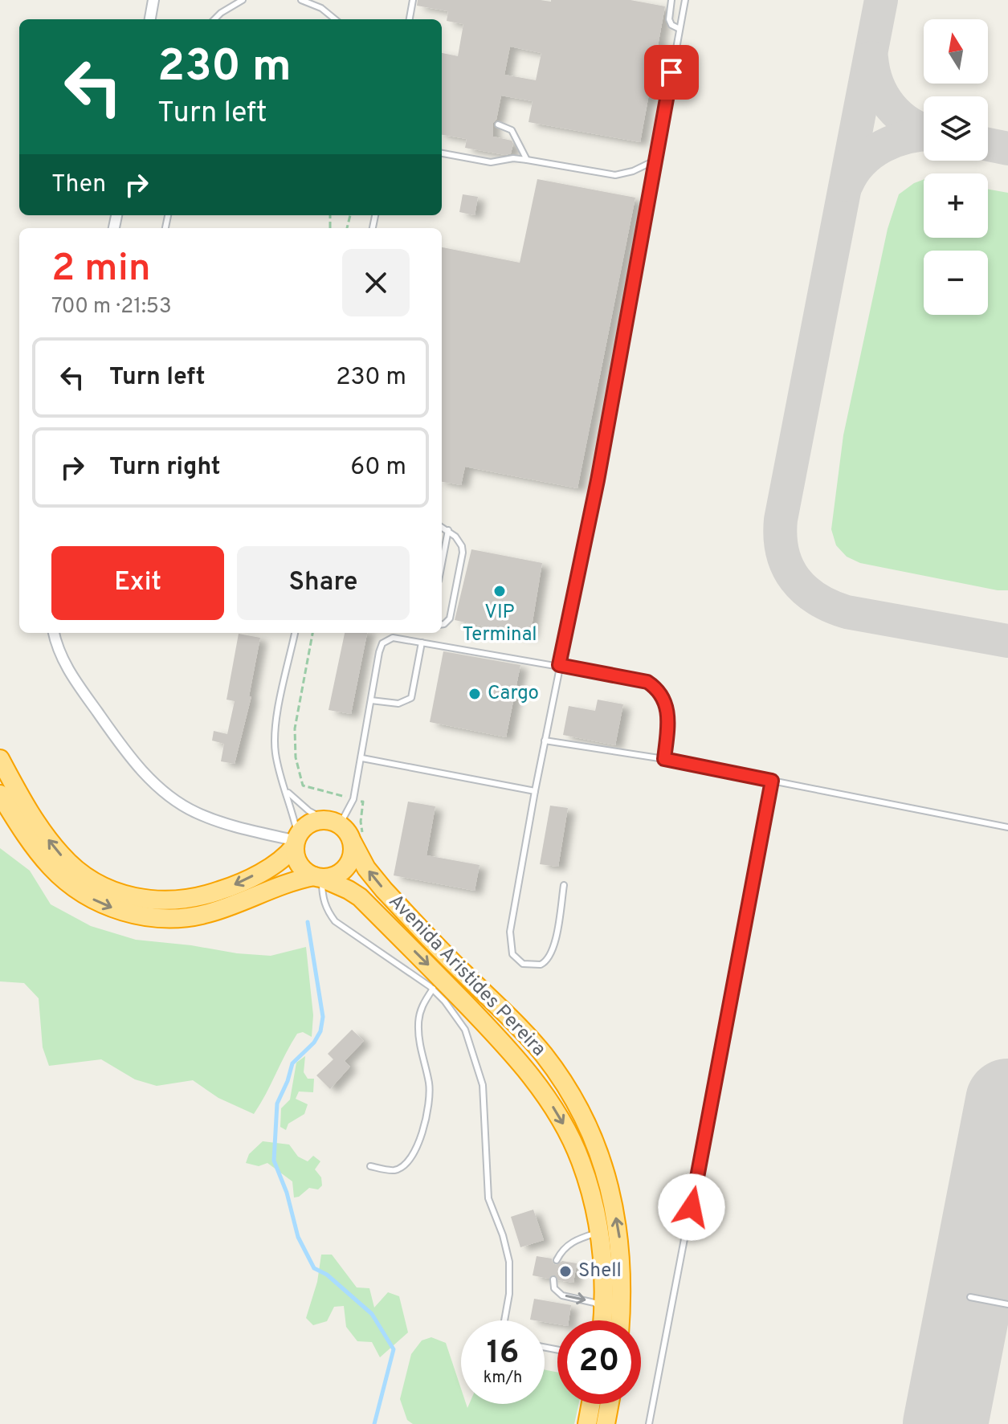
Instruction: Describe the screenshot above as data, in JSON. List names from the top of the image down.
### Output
{
  "streets": {
    "highway": ["Avenida Aristides Pereira"]
  },
  "places": ["VIP Terminal", "Cargo", "Shell"],
  "north": "top",
  "page": {
    "map_buttons": ["+", "−"],
    "turn": ["230 m", "Turn left"],
    "then": "Then",
    "heading": ["2 min", "700 m · 21:53"],
    "list": [
      {
        "name": "Turn left",
        "value": "230 m"
      },
      {
        "name": "Turn right",
        "value": "60 m"
      }
    ],
    "buttons": ["Exit", "Share"],
    "speed": "16 km/h",
    "limit": "20"
  }
}
